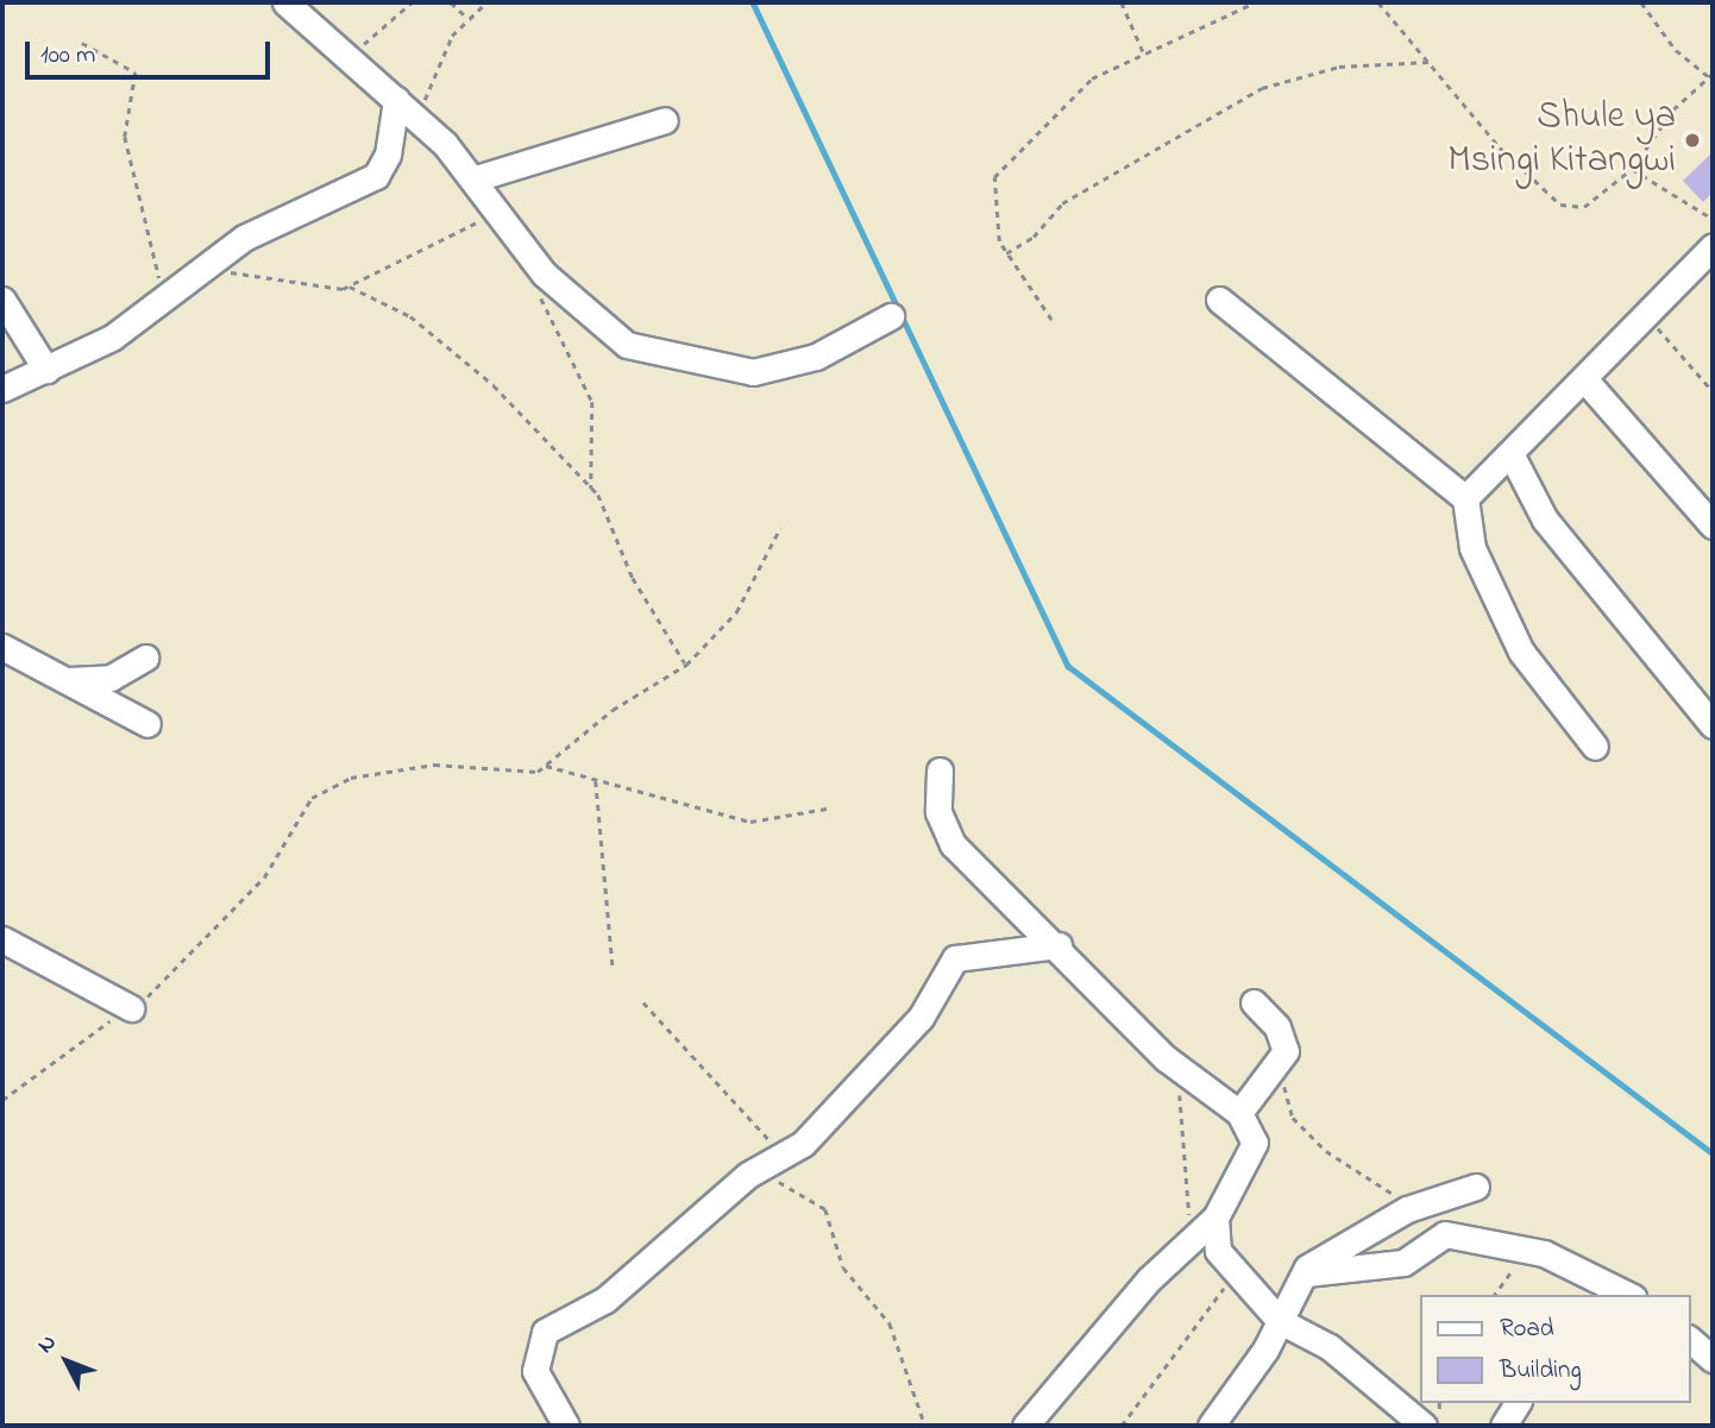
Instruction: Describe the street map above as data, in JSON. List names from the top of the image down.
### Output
{
  "places": ["Shule ya Msingi Kitangwi"],
  "legend": ["Road", "Building"],
  "scale_bar": "100 m",
  "north": "top left"
}
